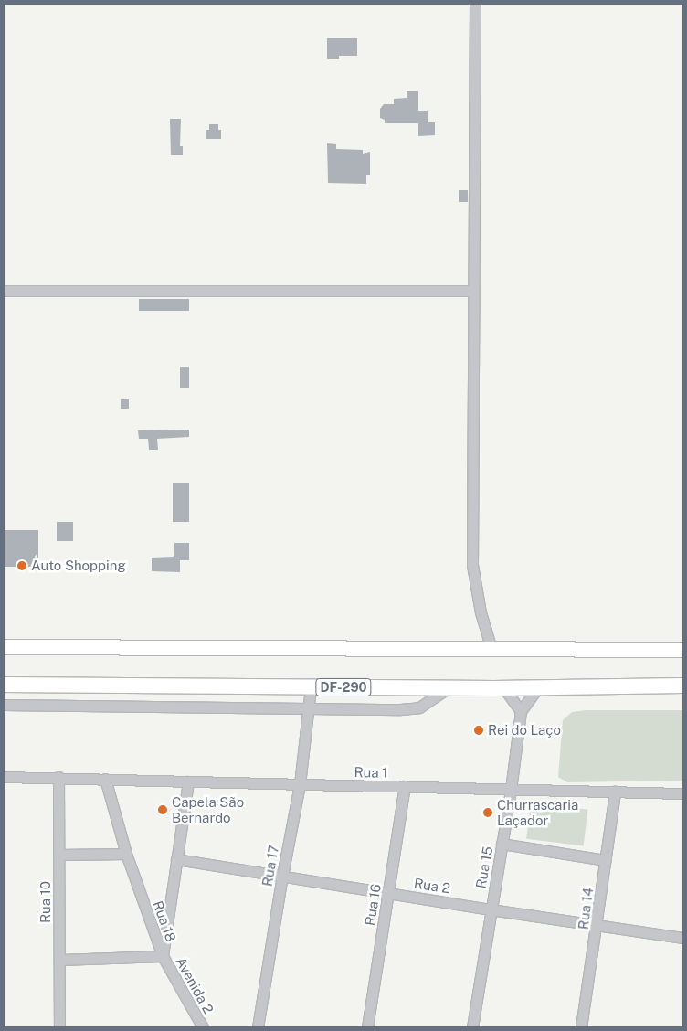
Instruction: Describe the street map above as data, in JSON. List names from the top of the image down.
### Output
{
  "streets": {
    "highway": ["DF-290"],
    "street": [
      "Rua 1",
      "Rua 17",
      "Rua 15",
      "Rua 2",
      "Rua 10",
      "Rua 16",
      "Rua 14",
      "Rua 18",
      "Avenida 2"
    ]
  },
  "crossings": [
    ["DF-290", "Rua 17"],
    ["Rua 1", "Rua 17"],
    ["Rua 1", "Rua 15"],
    ["Rua 1", "Rua 10"],
    ["Rua 1", "Rua 16"],
    ["Rua 1", "Rua 14"],
    ["Rua 1", "Rua 18"],
    ["Rua 17", "Rua 2"],
    ["Rua 15", "Rua 2"],
    ["Rua 2", "Rua 16"],
    ["Rua 2", "Rua 14"],
    ["Rua 2", "Rua 18"],
    ["Rua 18", "Avenida 2"]
  ],
  "places": [
    "Auto Shopping",
    "Rei do Laço",
    "Capela São Bernardo",
    "Churrascaria Laçador"
  ]
}
